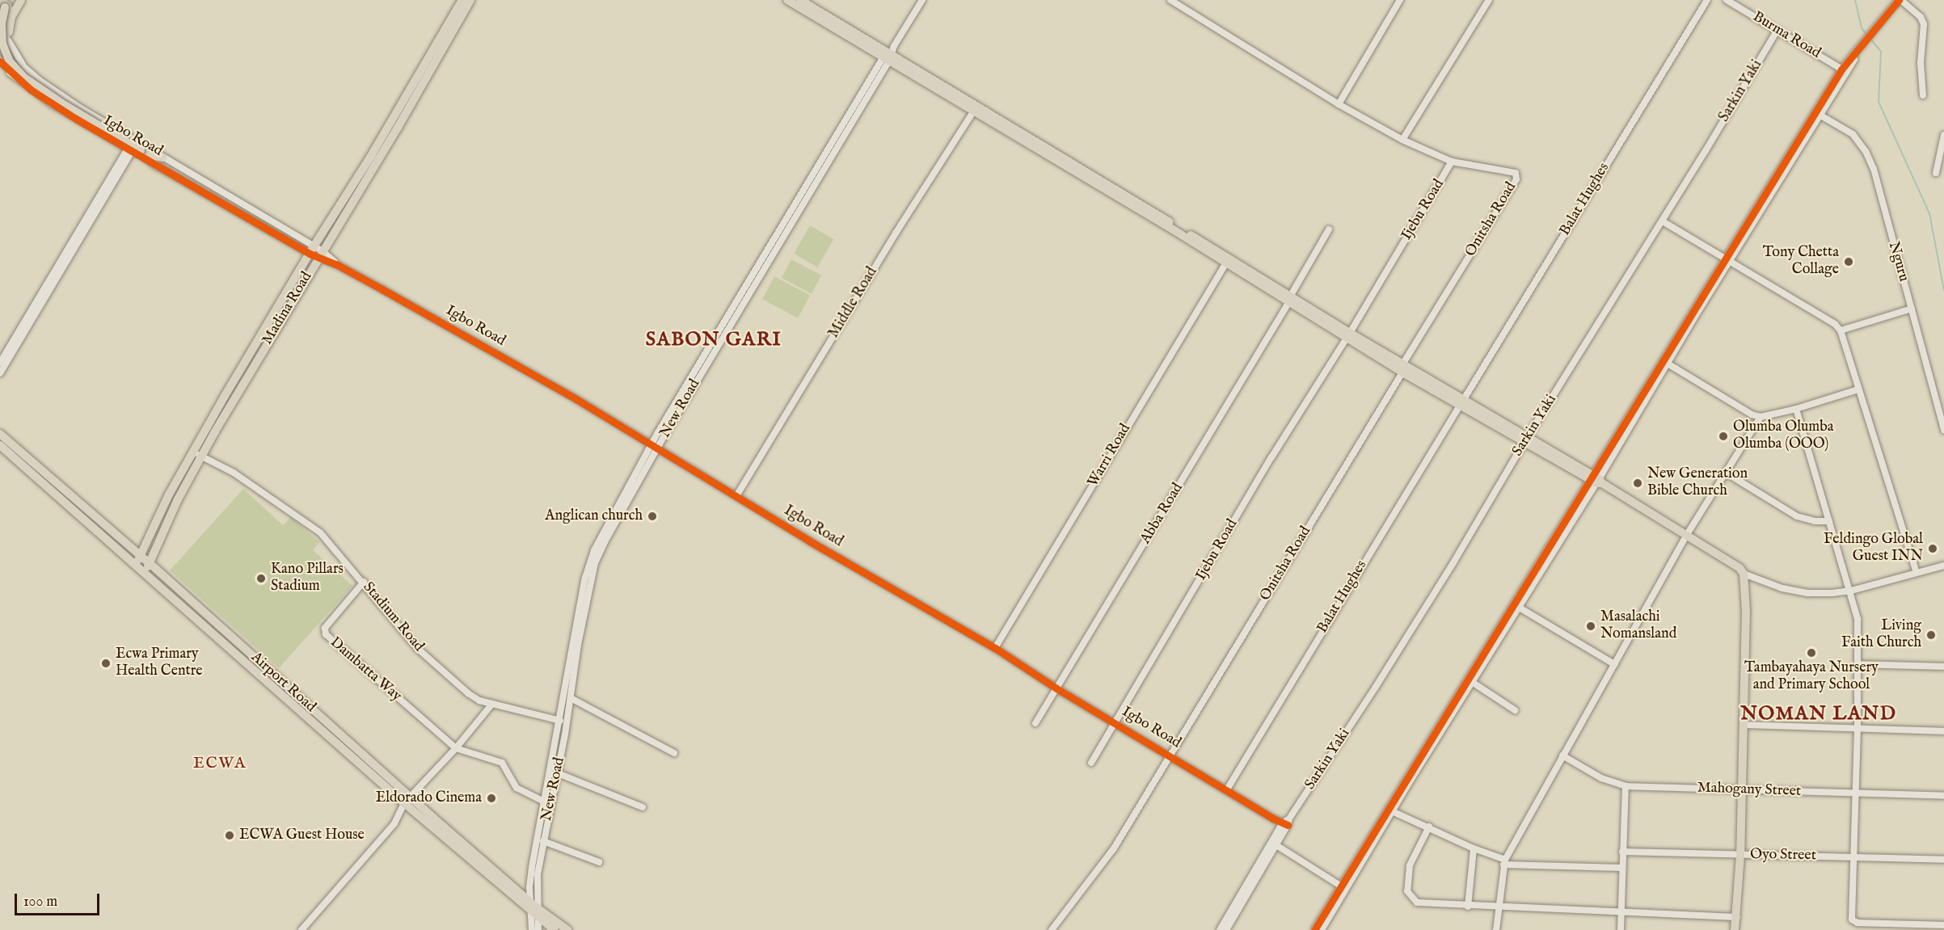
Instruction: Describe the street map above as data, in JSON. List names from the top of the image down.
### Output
{
  "streets": {
    "main road": ["Madina Road", "Airport Road"],
    "street": [
      "Burma Road",
      "Sarkin Yaki",
      "Igbo Road",
      "Balat Hughes",
      "Ijebu Road",
      "Onitsha Road",
      "Nguru",
      "Middle Road",
      "New Road",
      "Warri Road",
      "Abba Road",
      "Stadium Road",
      "Dambatta Way",
      "Mahogany Street",
      "Oyo Street"
    ]
  },
  "crossings": [
    ["Burma Road", "Sarkin Yaki"],
    ["Sarkin Yaki", "Igbo Road"],
    ["Igbo Road", "Balat Hughes"],
    ["Igbo Road", "Ijebu Road"],
    ["Igbo Road", "Onitsha Road"],
    ["Igbo Road", "Middle Road"],
    ["Igbo Road", "Madina Road"],
    ["Igbo Road", "New Road"],
    ["Igbo Road", "Warri Road"],
    ["Igbo Road", "Abba Road"],
    ["Ijebu Road", "Onitsha Road"],
    ["Madina Road", "Stadium Road"],
    ["Madina Road", "Airport Road"],
    ["New Road", "Stadium Road"],
    ["New Road", "Airport Road"],
    ["Stadium Road", "Dambatta Way"]
  ],
  "districts": ["SABON GARI", "NOMAN LAND", "ECWA"],
  "places": [
    "Tony Chetta Collage",
    "Olumba Olumba Olumba (OOO)",
    "New Generation Bible Church",
    "Anglican church",
    "Feldingo Global Guest INN",
    "Kano Pillars Stadium",
    "Masalachi Nomansland",
    "Living Faith Church",
    "Tambayahaya Nursery and Primary School",
    "Ecwa Primary Health Centre",
    "Eldorado Cinema",
    "ECWA Guest House"
  ],
  "scale_bar": "100 m"
}
